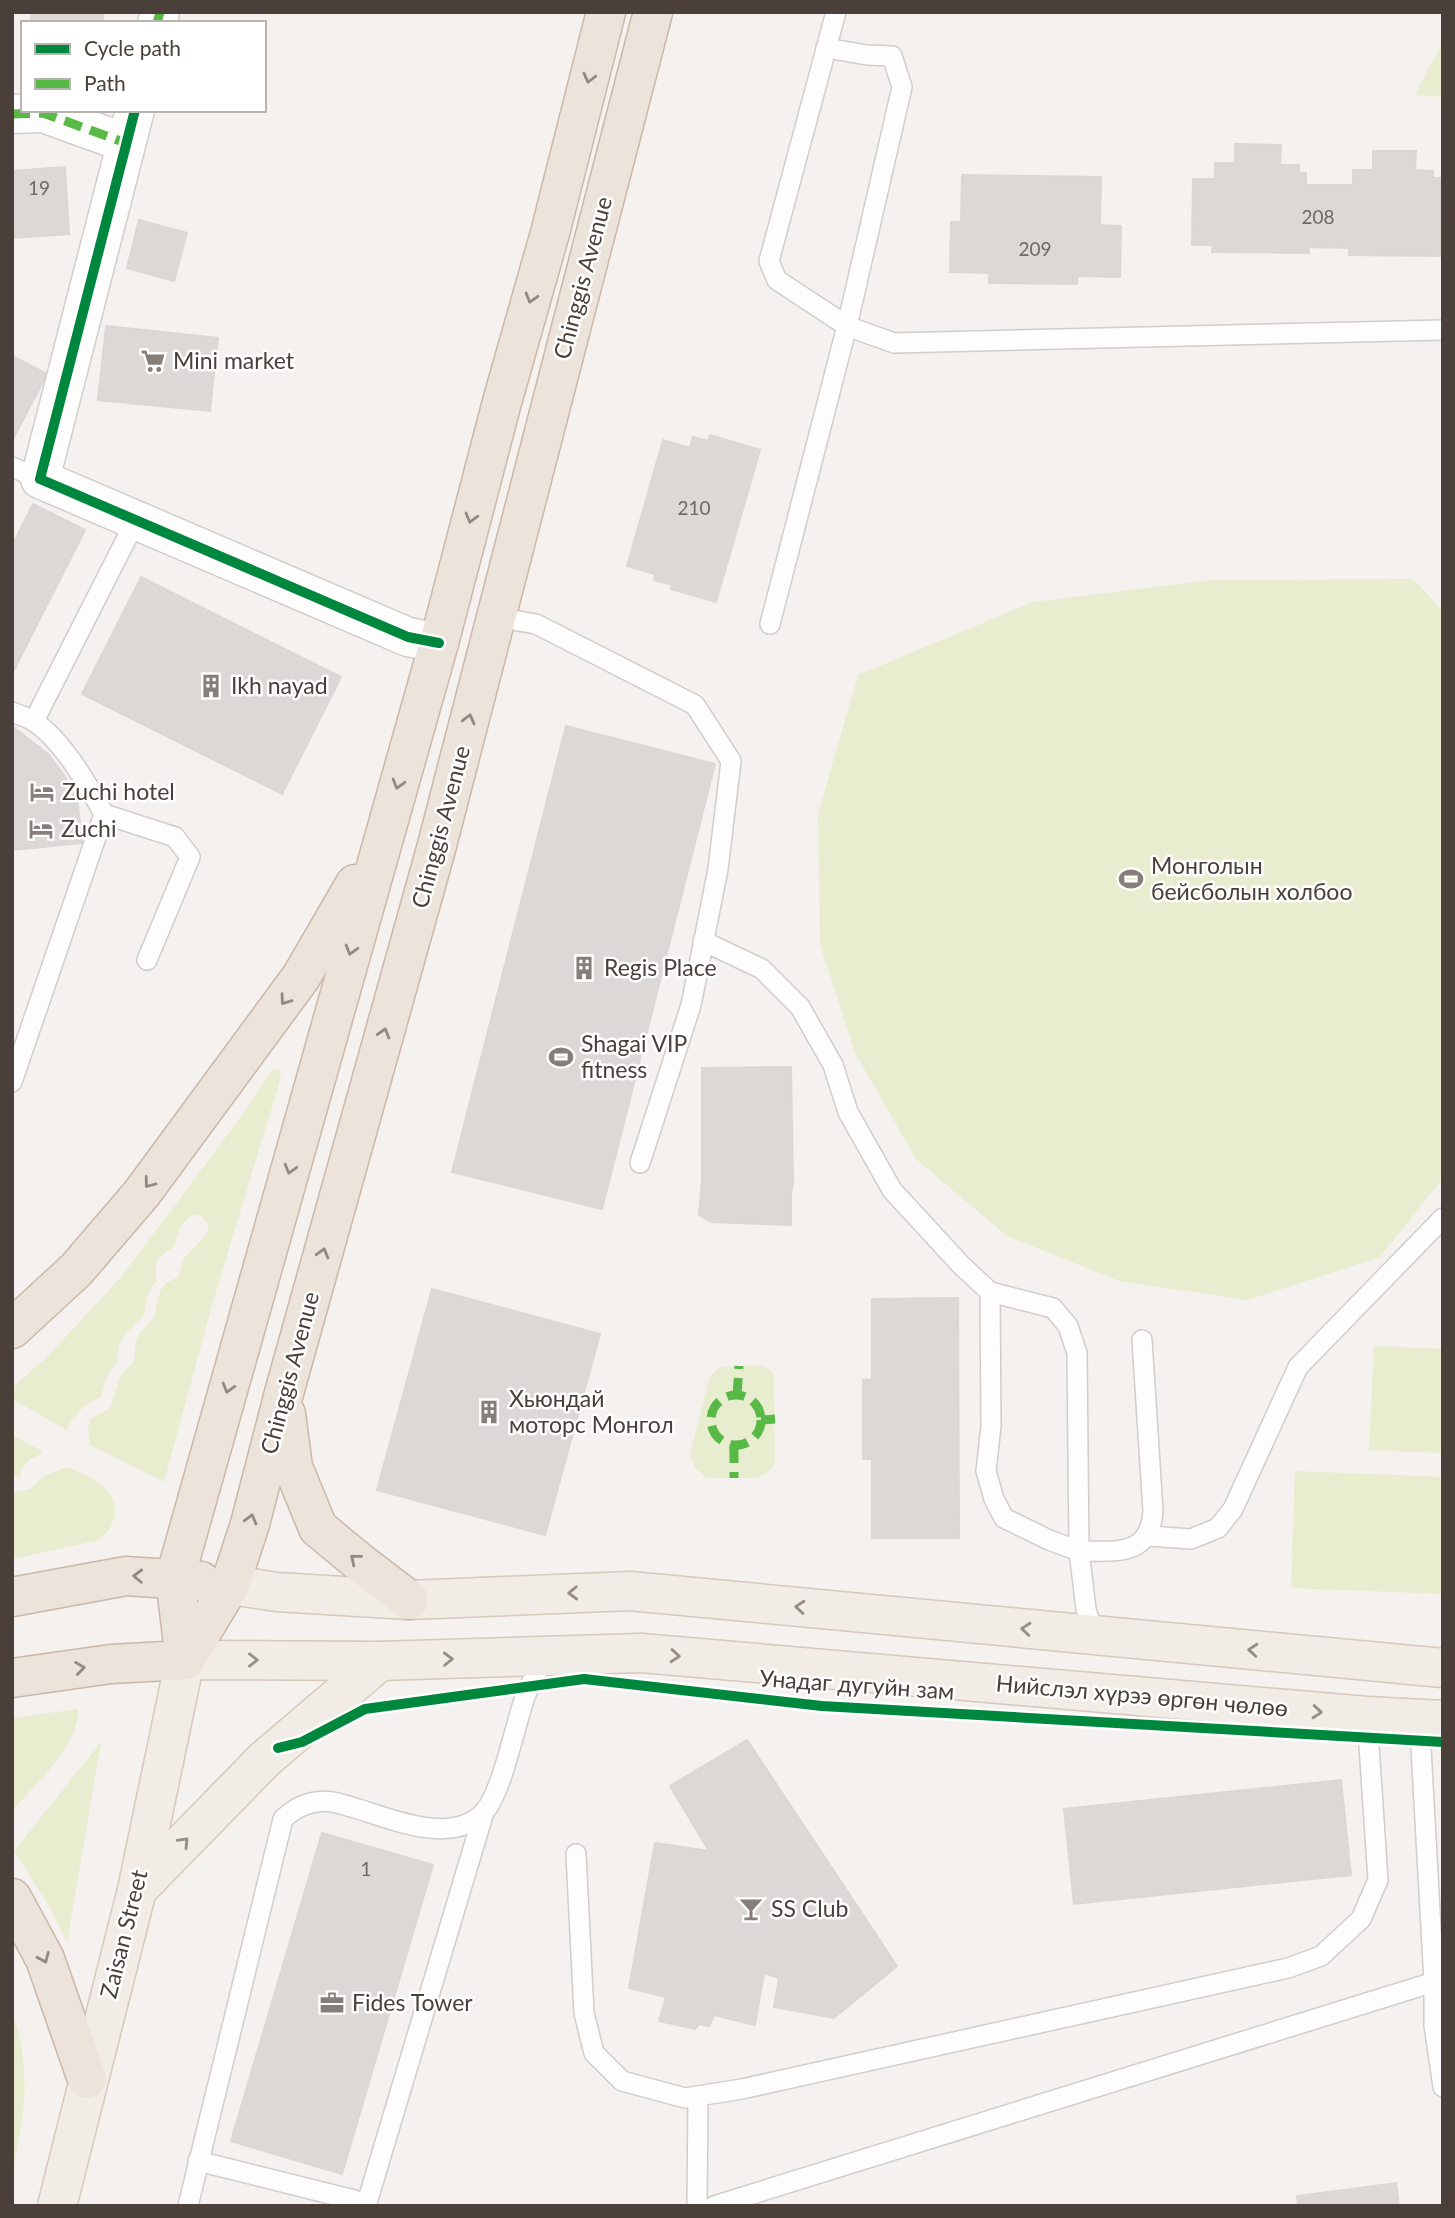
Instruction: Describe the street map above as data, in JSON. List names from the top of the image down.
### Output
{
  "streets": {
    "highway": ["Chinggis Avenue"],
    "main road": ["Нийслэл хүрээ өргөн чөлөө", "Zaisan Street"],
    "cycle path": ["Унадаг дугуйн зам"]
  },
  "crossings": [
    ["Chinggis Avenue", "Нийслэл хүрээ өргөн чөлөө"],
    ["Chinggis Avenue", "Zaisan Street"],
    ["Нийслэл хүрээ өргөн чөлөө", "Zaisan Street"]
  ],
  "places": {
    "supermarket": ["Mini market"],
    "building": ["Ikh nayad", "Regis Place", "Хьюндай моторс Монгол"],
    "hotel": ["Zuchi hotel", "Zuchi"],
    "sports": ["Монголын бейсболын холбоо", "Shagai VIP fitness"],
    "bar": ["SS Club"],
    "office": ["Fides Tower"]
  },
  "house_numbers": [
    "19",
    "208",
    "209",
    "210",
    "1"
  ],
  "legend": ["Cycle path", "Path"]
}
